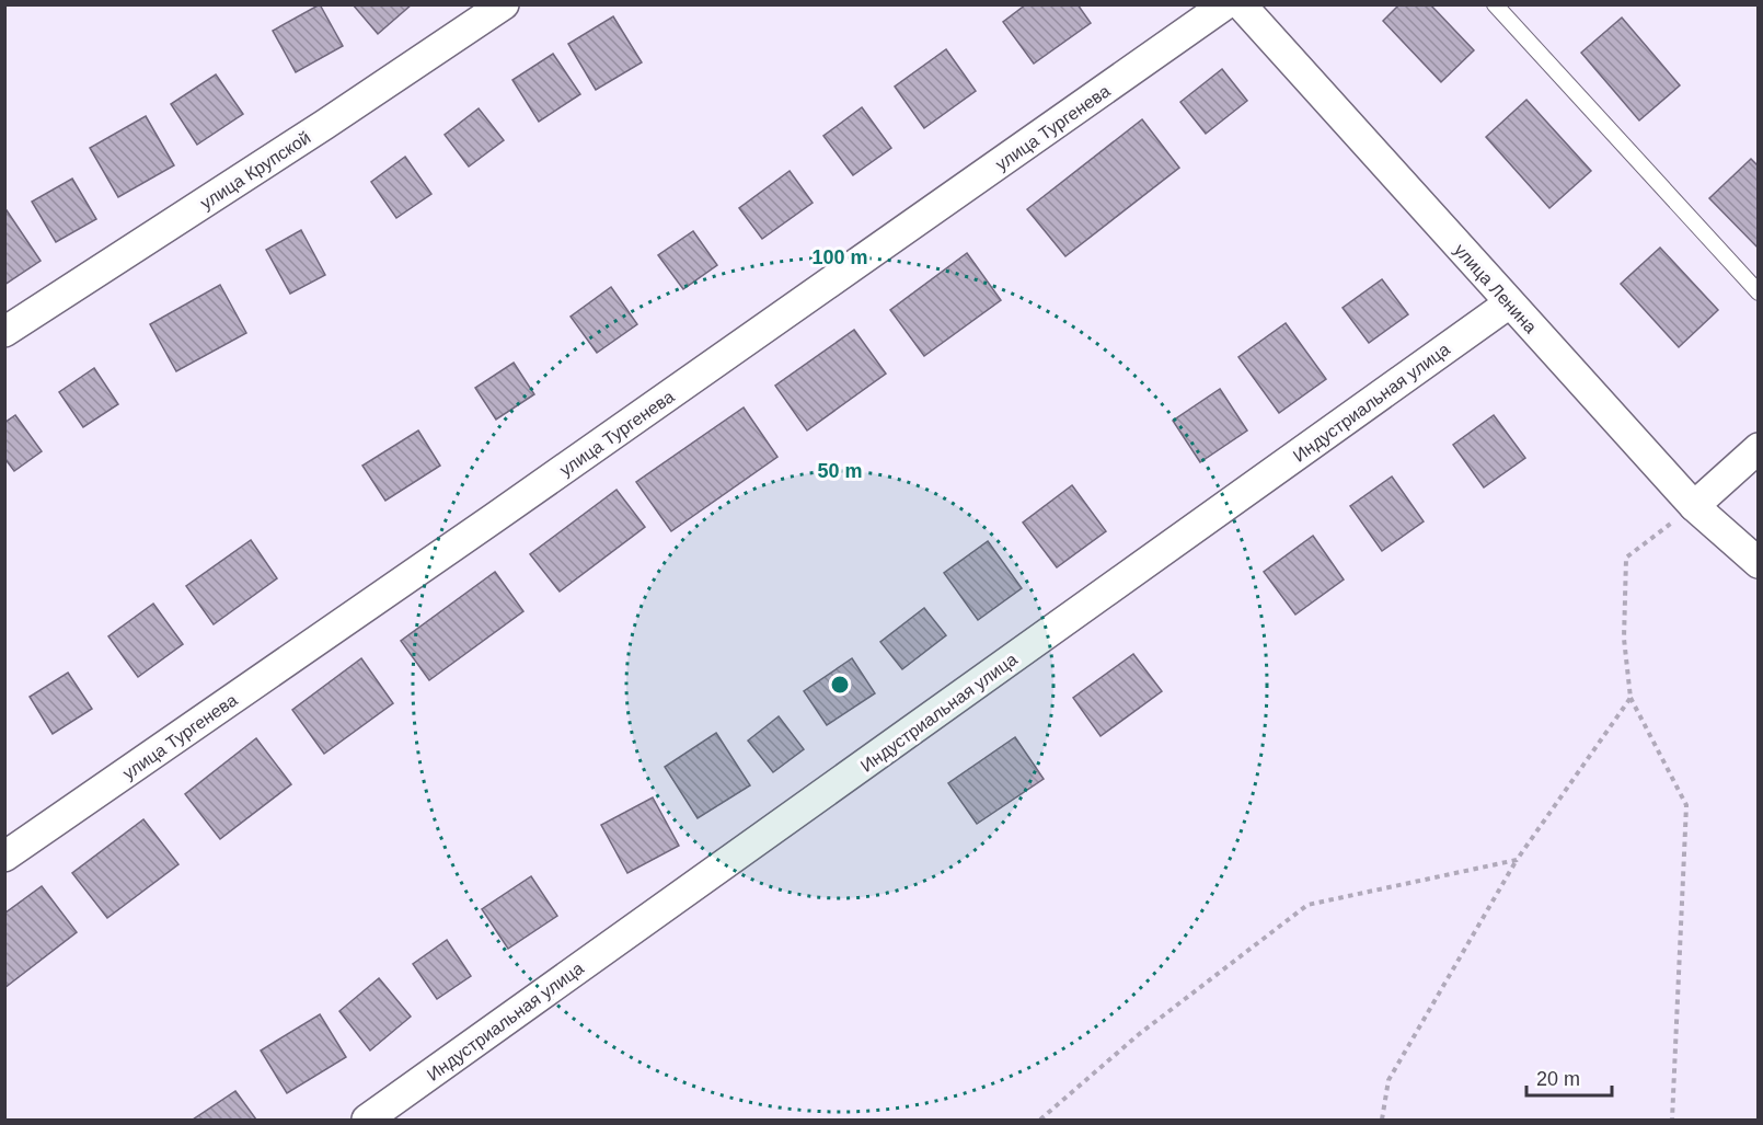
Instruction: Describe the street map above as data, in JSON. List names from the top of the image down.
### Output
{
  "streets": {
    "street": [
      "улица Тургенева",
      "улица Крупской",
      "улица Ленина",
      "Индустриальная улица"
    ]
  },
  "crossings": [
    ["улица Ленина", "Индустриальная улица"]
  ],
  "scale_bar": "20 m",
  "rings": ["100 m", "50 m"]
}
